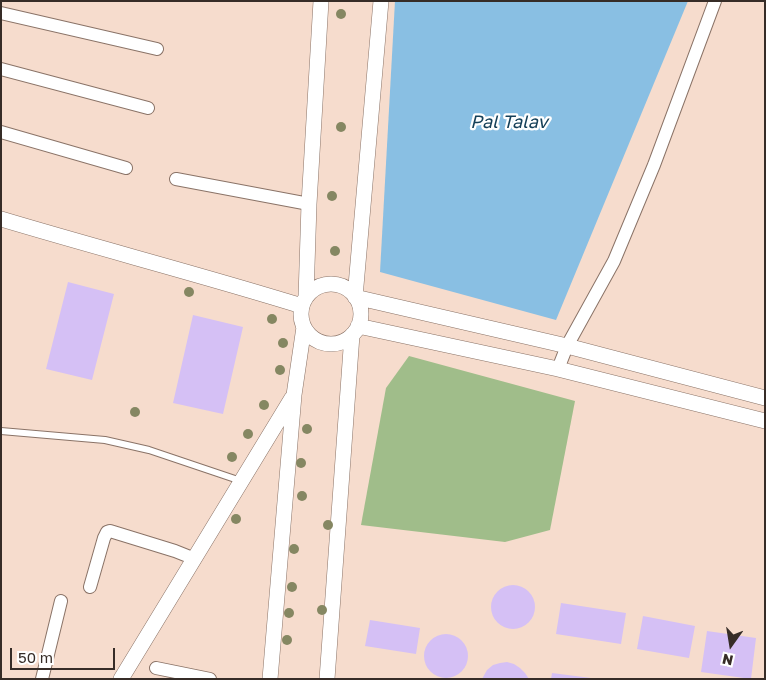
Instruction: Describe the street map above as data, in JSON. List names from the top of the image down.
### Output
{
  "water": ["Pal Talav"],
  "scale_bar": "50 m",
  "north": "bottom"
}
